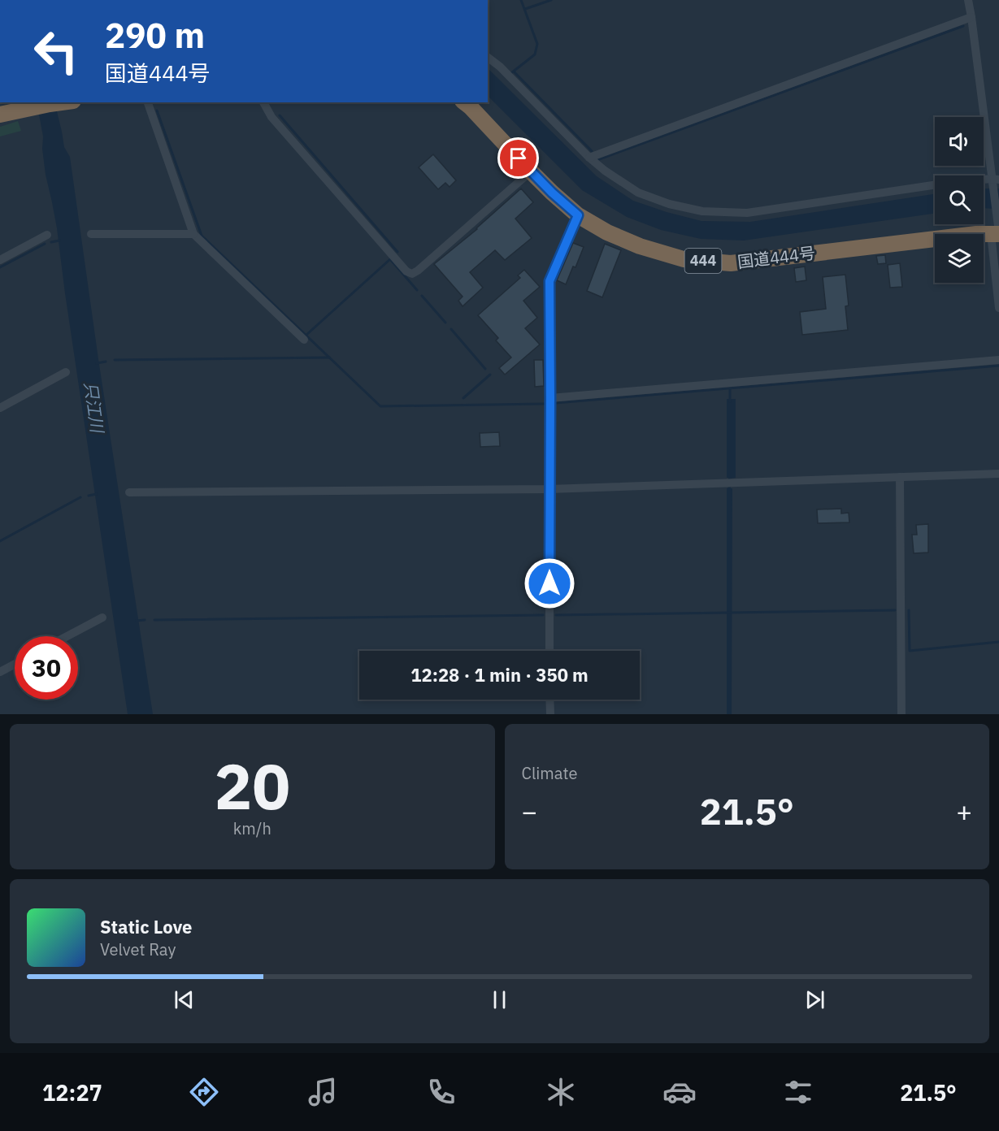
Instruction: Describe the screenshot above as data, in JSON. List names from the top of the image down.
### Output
{
  "streets": {
    "highway": ["国道444号", "444"]
  },
  "water": ["只江川"],
  "page": {
    "turn": ["290 m", "国道444号"],
    "limit": "30",
    "trip": "12:28 · 1 min · 350 m",
    "tile": [
      ["20", "km/h"],
      "Climate"
    ],
    "heat": ["−", "21.5°", "+"],
    "song": ["Static Love", "Velvet Ray"],
    "tabs": ["12:27", "21.5°"]
  }
}
